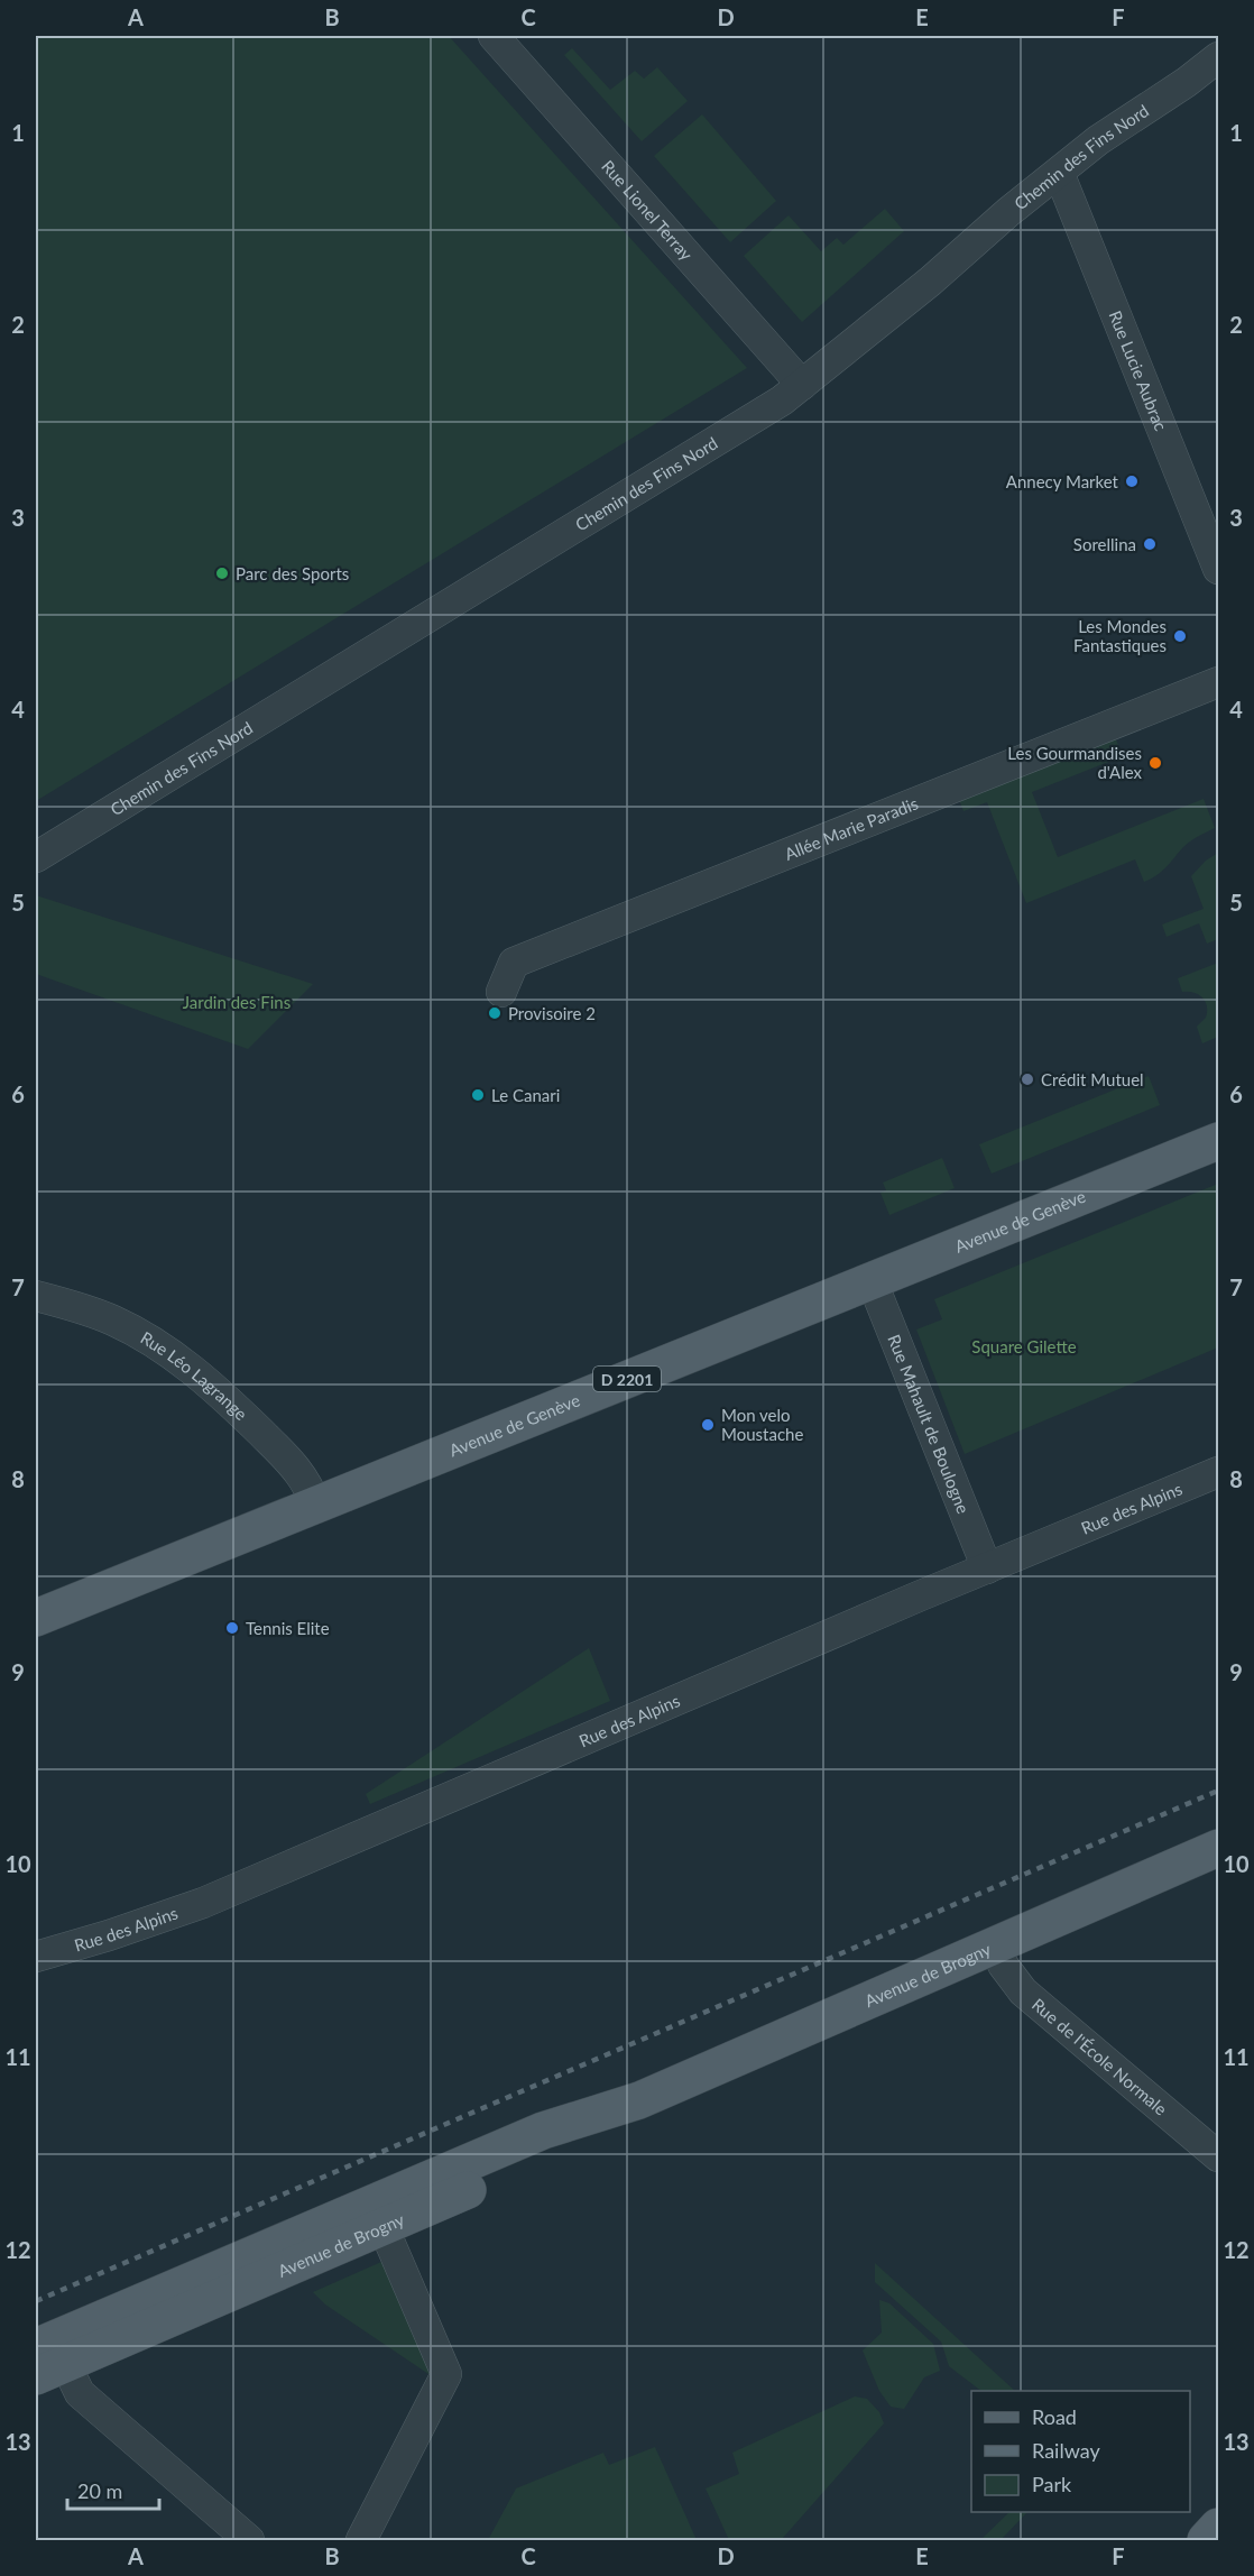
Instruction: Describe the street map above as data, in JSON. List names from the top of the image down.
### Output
{
  "streets": {
    "main road": ["Avenue de Genève", "D 2201", "Avenue de Brogny"],
    "street": [
      "Chemin des Fins Nord",
      "Rue Lionel Terray",
      "Rue Lucie Aubrac",
      "Allée Marie Paradis",
      "Rue Léo Lagrange",
      "Rue Mahault de Boulogne",
      "Rue des Alpins",
      "Rue de l'École Normale"
    ]
  },
  "crossings": [
    ["Chemin des Fins Nord", "Rue Lionel Terray"],
    ["Chemin des Fins Nord", "Rue Lucie Aubrac"],
    ["Avenue de Genève", "Rue Léo Lagrange"],
    ["Avenue de Genève", "Rue Mahault de Boulogne"],
    ["Rue Mahault de Boulogne", "Rue des Alpins"],
    ["Avenue de Brogny", "Rue de l'École Normale"]
  ],
  "parks": ["Jardin des Fins", "Square Gilette"],
  "places": [
    "Annecy Market",
    "Sorellina",
    "Parc des Sports",
    "Les Mondes Fantastiques",
    "Les Gourmandises d'Alex",
    "Provisoire 2",
    "Crédit Mutuel",
    "Le Canari",
    "Mon velo Moustache",
    "Tennis Elite"
  ],
  "legend": ["Road", "Railway", "Park"],
  "scale_bar": "20 m",
  "grid": {
    "columns": [
      "A",
      "B",
      "C",
      "D",
      "E",
      "F"
    ],
    "rows": [
      "1",
      "2",
      "3",
      "4",
      "5",
      "6",
      "7",
      "8",
      "9",
      "10",
      "11",
      "12",
      "13"
    ]
  }
}
